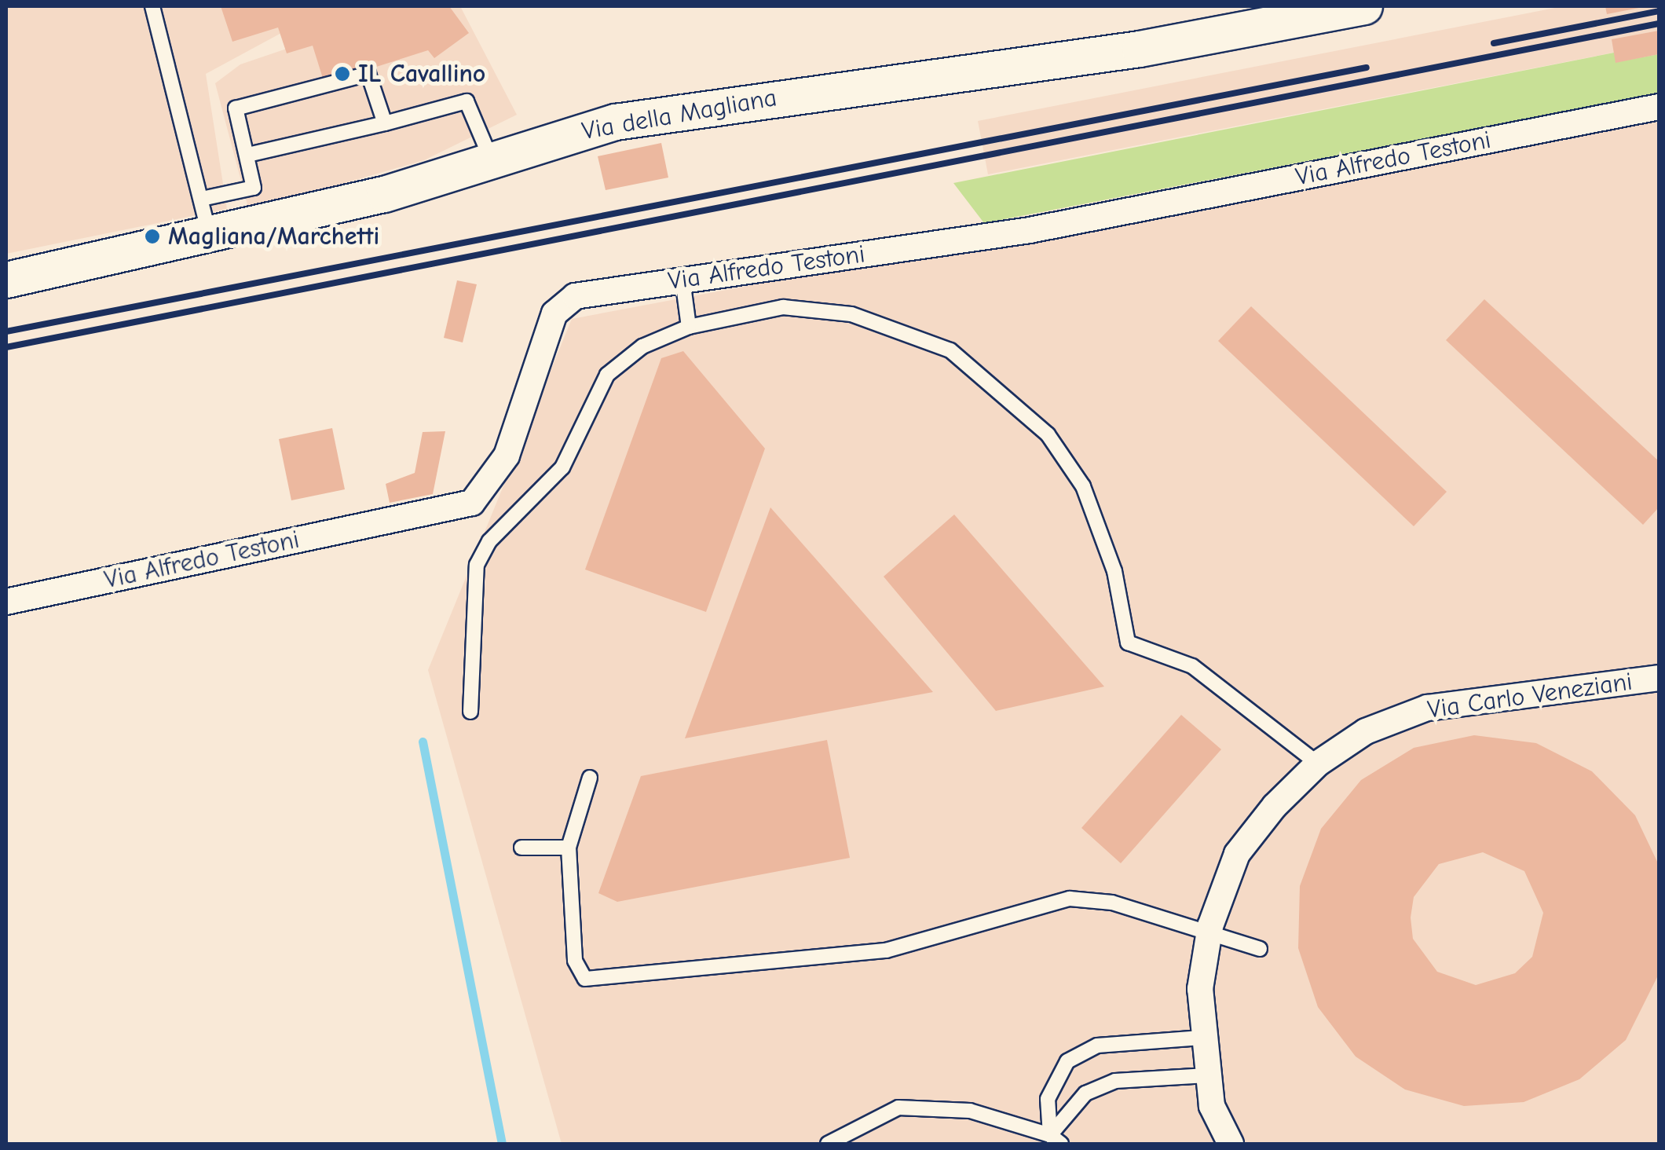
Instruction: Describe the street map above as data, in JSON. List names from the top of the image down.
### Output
{
  "streets": {
    "main road": ["Via della Magliana"],
    "street": ["Via Alfredo Testoni", "Via Carlo Veneziani"]
  },
  "places": ["IL Cavallino", "Magliana/Marchetti"]
}
